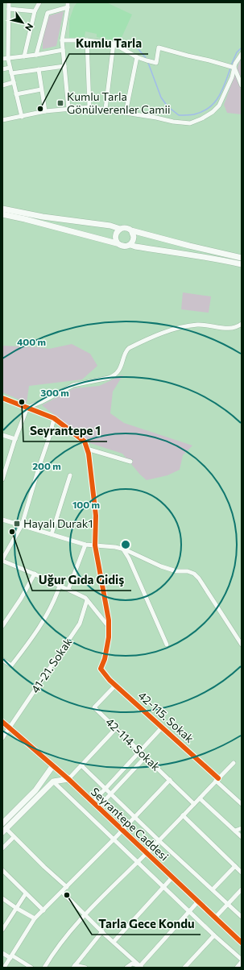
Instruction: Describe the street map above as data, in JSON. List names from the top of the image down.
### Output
{
  "streets": {
    "main road": ["Seyrantepe Caddesi"],
    "street": ["41-21. Sokak", "42-115. Sokak", "42-114. Sokak"]
  },
  "crossings": [
    ["41-21. Sokak", "Seyrantepe Caddesi"],
    ["42-115. Sokak", "42-114. Sokak"]
  ],
  "places": {
    "transit": ["Kumlu Tarla Gönülverenler Camii", "Hayalı Durak1"],
    "other": [
      "Kumlu Tarla",
      "Seyrantepe 1",
      "Uğur Gıda Gidiş",
      "Tarla Gece Kondu"
    ]
  },
  "north": "bottom right",
  "rings": [
    "400 m",
    "300 m",
    "200 m",
    "100 m"
  ]
}
